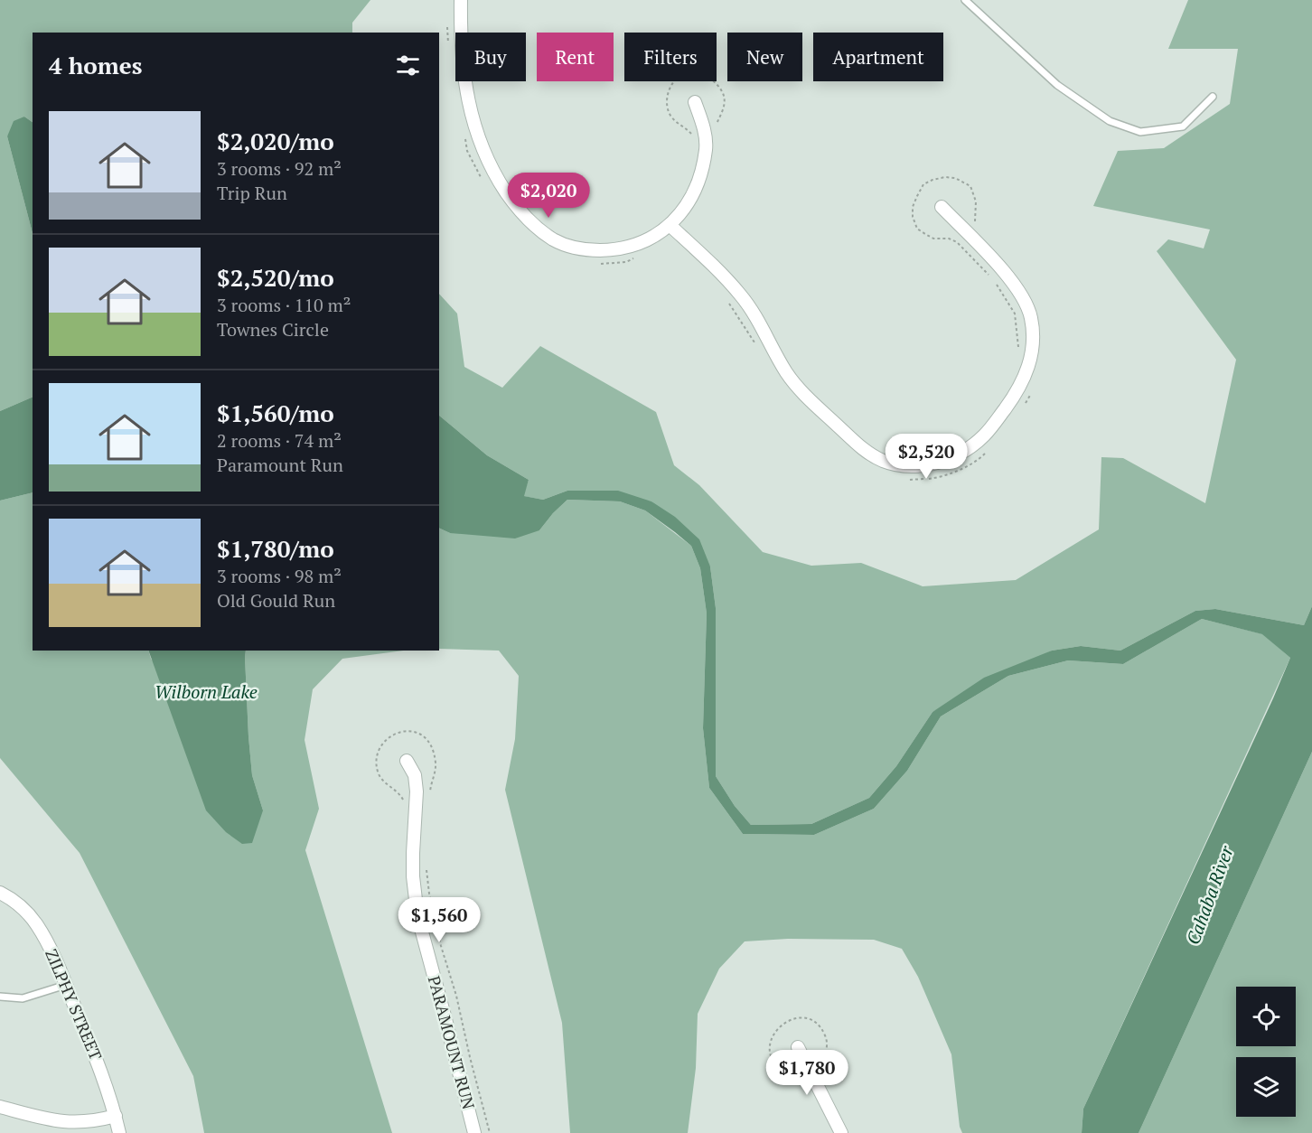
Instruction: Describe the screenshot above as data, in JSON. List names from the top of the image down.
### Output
{
  "streets": {
    "street": ["ZILPHY STREET", "PARAMOUNT RUN"]
  },
  "water": ["Wilborn Lake", "Cahaba River"],
  "page": {
    "chip": [
      "Buy",
      "Rent",
      "Filters",
      "New",
      "Apartment"
    ],
    "heading": "4 homes",
    "list": [
      {
        "name": "$2,020/mo",
        "note": "3 rooms · 92 m² · Trip Run"
      },
      {
        "name": "$2,520/mo",
        "note": "3 rooms · 110 m² · Townes Circle"
      },
      {
        "name": "$1,560/mo",
        "note": "2 rooms · 74 m² · Paramount Run"
      },
      {
        "name": "$1,780/mo",
        "note": "3 rooms · 98 m² · Old Gould Run"
      }
    ],
    "price": [
      "$2,020",
      "$2,520",
      "$1,560",
      "$1,780"
    ]
  }
}
